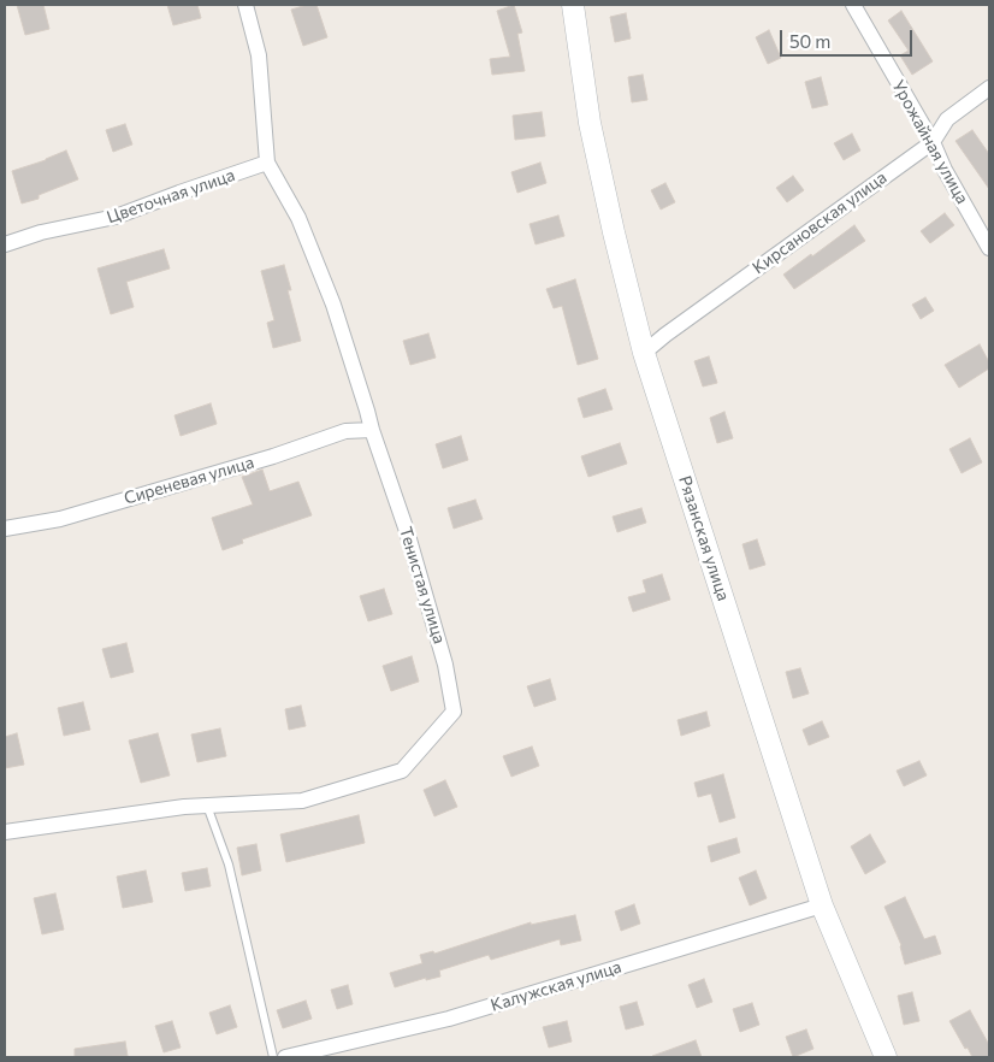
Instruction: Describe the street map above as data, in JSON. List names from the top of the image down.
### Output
{
  "streets": {
    "main road": ["Рязанская улица"],
    "street": [
      "Урожайная улица",
      "Цветочная улица",
      "Кирсановская улица",
      "Сиреневая улица",
      "Тенистая улица",
      "Калужская улица"
    ]
  },
  "crossings": [
    ["Урожайная улица", "Кирсановская улица"],
    ["Цветочная улица", "Тенистая улица"],
    ["Кирсановская улица", "Рязанская улица"],
    ["Сиреневая улица", "Тенистая улица"],
    ["Рязанская улица", "Калужская улица"]
  ],
  "scale_bar": "50 m"
}
